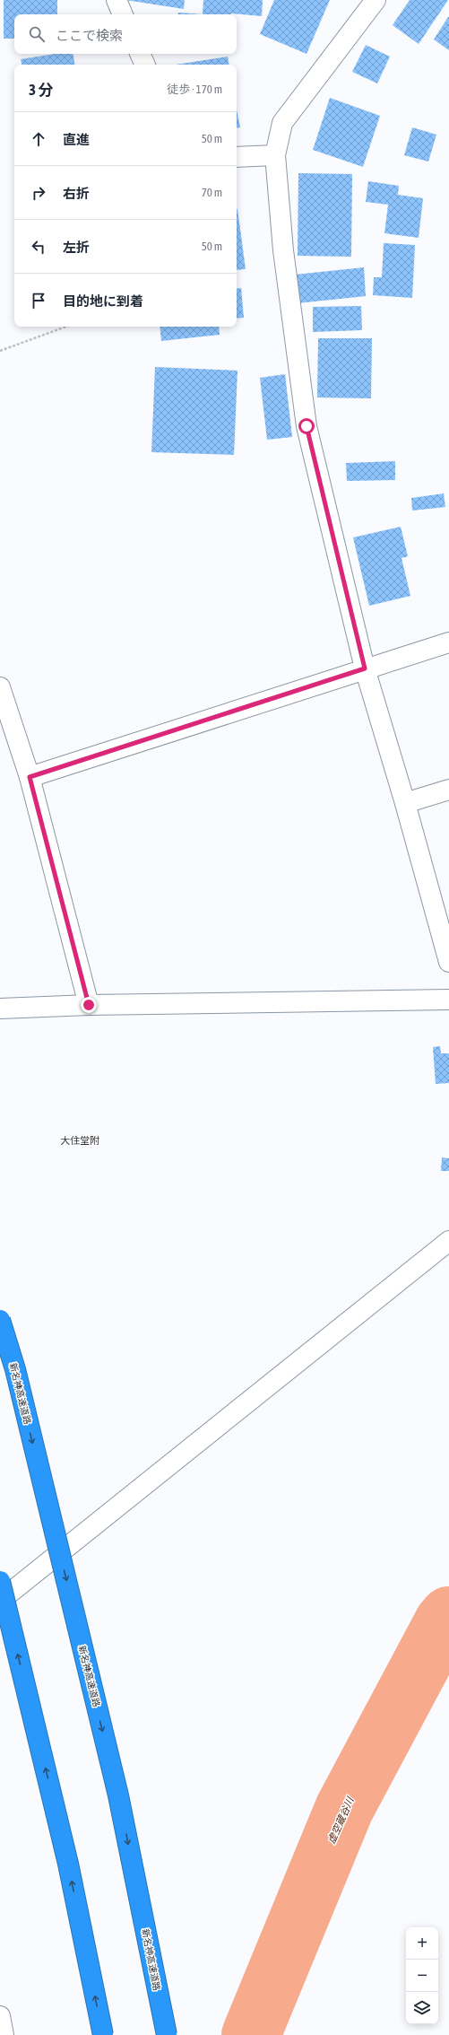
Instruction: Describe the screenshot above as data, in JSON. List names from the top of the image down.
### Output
{
  "streets": {
    "highway": ["新名神高速道路"]
  },
  "districts": ["大住堂附"],
  "water": ["虚空蔵谷川"],
  "page": {
    "search": "ここで検索",
    "heading": ["3 分", "徒歩 · 170 m"],
    "list": [
      ["直進", "50 m"],
      ["右折", "70 m"],
      ["左折", "50 m"],
      "目的地に到着"
    ],
    "map_buttons": ["+", "−"]
  }
}
